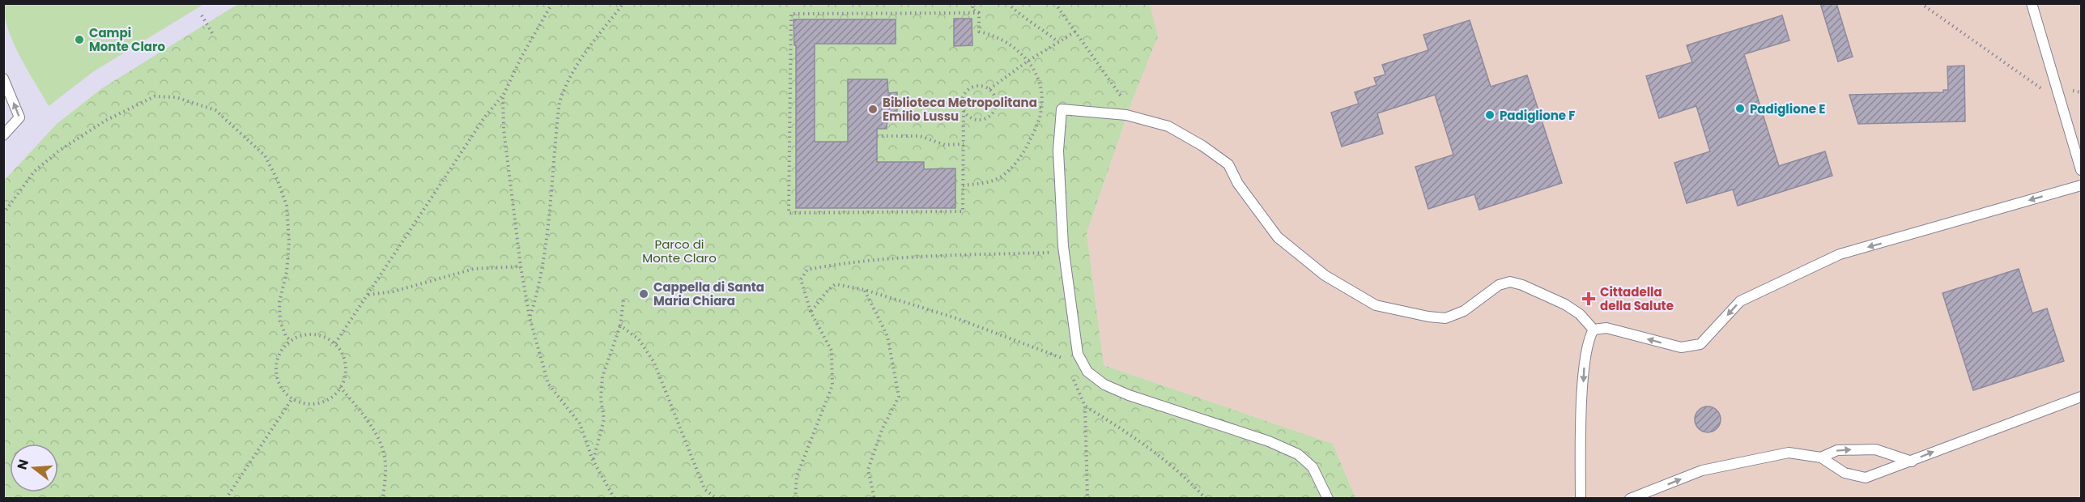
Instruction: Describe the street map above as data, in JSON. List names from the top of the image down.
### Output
{
  "parks": ["Parco di Monte Claro"],
  "places": {
    "other": [
      "Campi Monte Claro",
      "Padiglione E",
      "Biblioteca Metropolitana Emilio Lussu",
      "Padiglione F",
      "Cappella di Santa Maria Chiara"
    ],
    "health": ["Cittadella della Salute"]
  },
  "north": "left"
}
